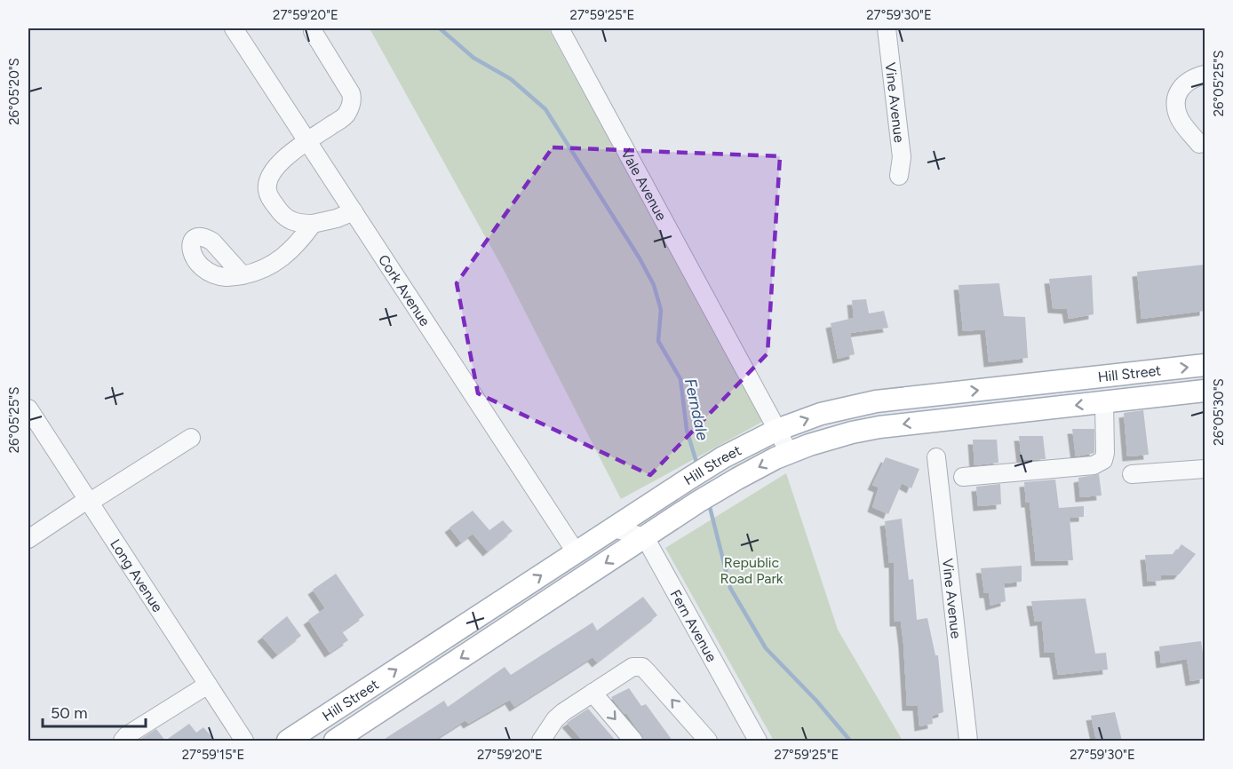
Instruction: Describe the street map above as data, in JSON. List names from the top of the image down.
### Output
{
  "streets": {
    "main road": ["Hill Street"],
    "street": [
      "Vine Avenue",
      "Vale Avenue",
      "Cork Avenue",
      "Long Avenue",
      "Fern Avenue"
    ]
  },
  "crossings": [
    ["Vale Avenue", "Hill Street"],
    ["Cork Avenue", "Hill Street"],
    ["Hill Street", "Fern Avenue"]
  ],
  "water": ["Ferndale"],
  "parks": ["Republic Road Park"],
  "scale_bar": "50 m",
  "coordinates": [
    "27°59'20\"E",
    "27°59'25\"E",
    "27°59'30\"E",
    "26°05'25\"S",
    "26°05'20\"S",
    "26°05'30\"S",
    "27°59'15\"E"
  ]
}
